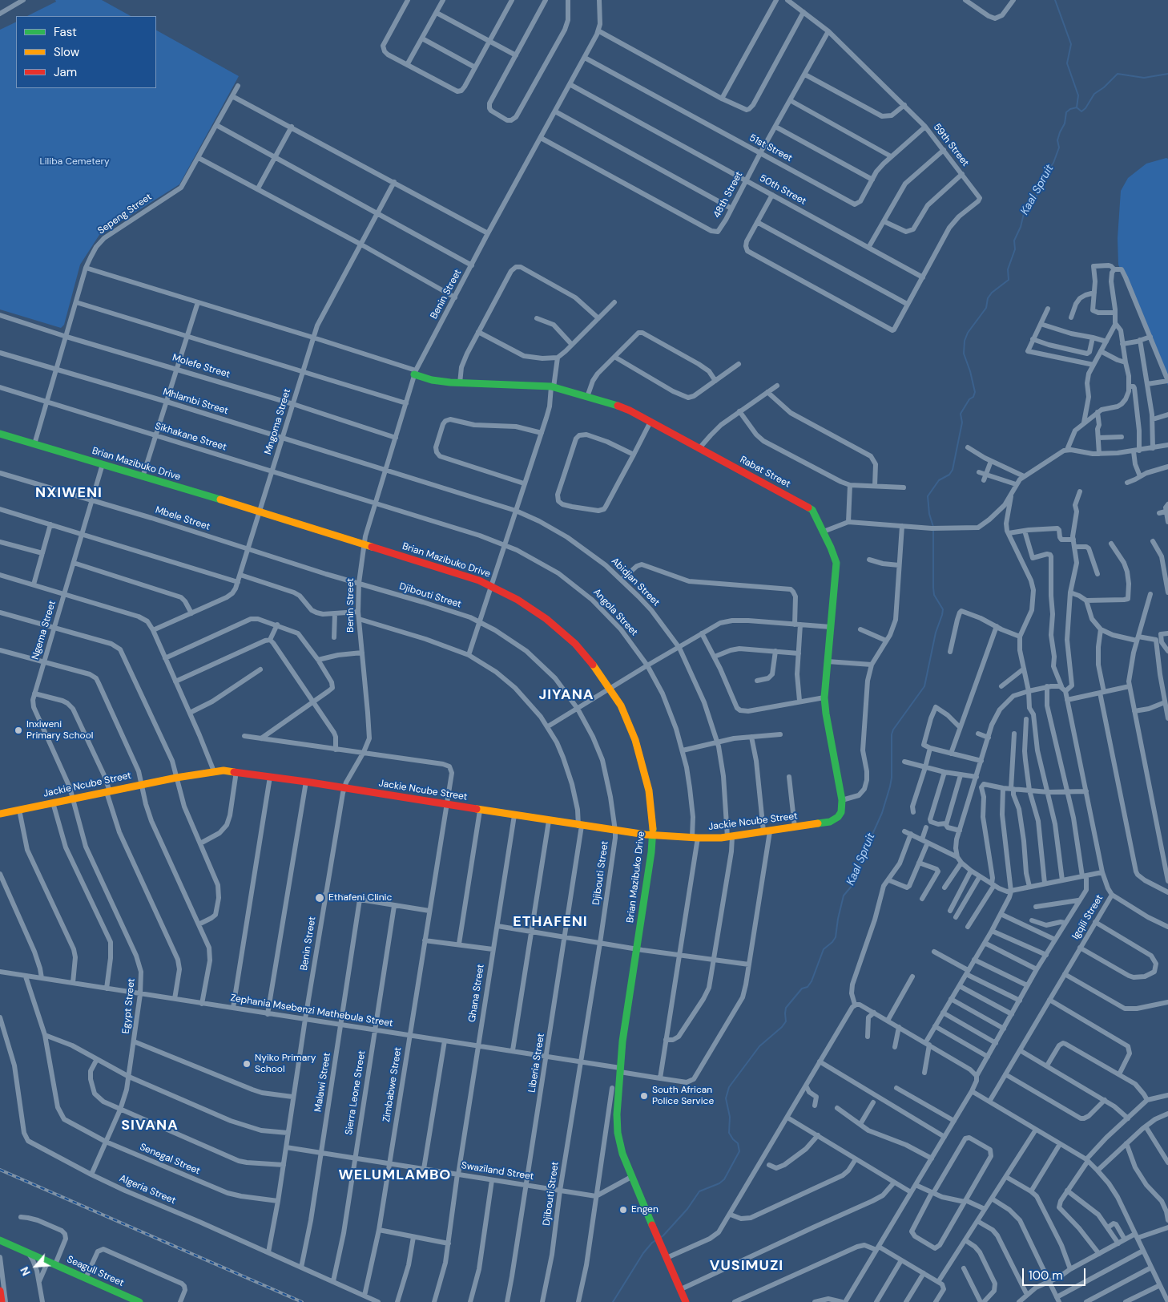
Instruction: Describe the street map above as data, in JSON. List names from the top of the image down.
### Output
{
  "streets": {
    "street": [
      "59th Street",
      "51st Street",
      "50th Street",
      "48th Street",
      "Sepeng Street",
      "Benin Street",
      "Molefe Street",
      "Mhlambi Street",
      "Mngoma Street",
      "Sikhakane Street",
      "Brian Mazibuko Drive",
      "Rabat Street",
      "Mbele Street",
      "Abidjan Street",
      "Djibouti Street",
      "Angola Street",
      "Ngema Street",
      "Jackie Ncube Street",
      "Igqili Street",
      "Ghana Street",
      "Egypt Street",
      "Zephania Msebenzi Mathebula Street",
      "Liberia Street",
      "Malawi Street",
      "Zimbabwe Street",
      "Sierra Leone Street",
      "Senegal Street",
      "Swaziland Street",
      "Algeria Street",
      "Seagull Street"
    ]
  },
  "crossings": [
    ["59th Street", "51st Street"],
    ["59th Street", "50th Street"],
    ["59th Street", "48th Street"],
    ["51st Street", "48th Street"],
    ["51st Street", "Benin Street"],
    ["50th Street", "48th Street"],
    ["50th Street", "Benin Street"],
    ["48th Street", "Benin Street"],
    ["Sepeng Street", "Molefe Street"],
    ["Sepeng Street", "Mhlambi Street"],
    ["Sepeng Street", "Sikhakane Street"],
    ["Sepeng Street", "Brian Mazibuko Drive"],
    ["Benin Street", "Molefe Street"],
    ["Benin Street", "Mhlambi Street"],
    ["Benin Street", "Sikhakane Street"],
    ["Benin Street", "Brian Mazibuko Drive"],
    ["Benin Street", "Rabat Street"],
    ["Benin Street", "Mbele Street"],
    ["Benin Street", "Abidjan Street"],
    ["Benin Street", "Djibouti Street"],
    ["Benin Street", "Angola Street"],
    ["Benin Street", "Jackie Ncube Street"],
    ["Benin Street", "Zephania Msebenzi Mathebula Street"],
    ["Benin Street", "Liberia Street"],
    ["Benin Street", "Zimbabwe Street"],
    ["Benin Street", "Senegal Street"],
    ["Benin Street", "Swaziland Street"],
    ["Benin Street", "Algeria Street"],
    ["Molefe Street", "Mngoma Street"],
    ["Mhlambi Street", "Mngoma Street"],
    ["Mhlambi Street", "Abidjan Street"],
    ["Mngoma Street", "Sikhakane Street"],
    ["Mngoma Street", "Brian Mazibuko Drive"],
    ["Mngoma Street", "Mbele Street"],
    ["Sikhakane Street", "Angola Street"],
    ["Brian Mazibuko Drive", "Ngema Street"],
    ["Brian Mazibuko Drive", "Jackie Ncube Street"],
    ["Brian Mazibuko Drive", "Zephania Msebenzi Mathebula Street"],
    ["Rabat Street", "Jackie Ncube Street"],
    ["Mbele Street", "Djibouti Street"],
    ["Mbele Street", "Ngema Street"],
    ["Abidjan Street", "Angola Street"],
    ["Abidjan Street", "Jackie Ncube Street"],
    ["Djibouti Street", "Jackie Ncube Street"],
    ["Djibouti Street", "Zephania Msebenzi Mathebula Street"],
    ["Djibouti Street", "Swaziland Street"],
    ["Angola Street", "Jackie Ncube Street"],
    ["Ngema Street", "Jackie Ncube Street"],
    ["Ngema Street", "Egypt Street"],
    ["Jackie Ncube Street", "Ghana Street"],
    ["Jackie Ncube Street", "Egypt Street"],
    ["Jackie Ncube Street", "Liberia Street"],
    ["Jackie Ncube Street", "Zimbabwe Street"],
    ["Ghana Street", "Zephania Msebenzi Mathebula Street"],
    ["Ghana Street", "Swaziland Street"],
    ["Egypt Street", "Zephania Msebenzi Mathebula Street"],
    ["Egypt Street", "Senegal Street"],
    ["Egypt Street", "Algeria Street"],
    ["Zephania Msebenzi Mathebula Street", "Liberia Street"],
    ["Zephania Msebenzi Mathebula Street", "Malawi Street"],
    ["Zephania Msebenzi Mathebula Street", "Zimbabwe Street"],
    ["Zephania Msebenzi Mathebula Street", "Sierra Leone Street"],
    ["Zephania Msebenzi Mathebula Street", "Senegal Street"],
    ["Liberia Street", "Swaziland Street"],
    ["Malawi Street", "Swaziland Street"],
    ["Malawi Street", "Algeria Street"],
    ["Zimbabwe Street", "Swaziland Street"],
    ["Zimbabwe Street", "Algeria Street"],
    ["Sierra Leone Street", "Swaziland Street"],
    ["Sierra Leone Street", "Algeria Street"]
  ],
  "districts": [
    "NXIWENI",
    "JIYANA",
    "ETHAFENI",
    "SIVANA",
    "WELUMLAMBO",
    "VUSIMUZI"
  ],
  "water": ["Kaal Spruit"],
  "parks": ["Liliba Cemetery"],
  "places": [
    "Inxiweni Primary School",
    "Ethafeni Clinic",
    "Nyiko Primary School",
    "South African Police Service",
    "Engen"
  ],
  "legend": ["Fast", "Slow", "Jam"],
  "scale_bar": "100 m",
  "north": "bottom left"
}
